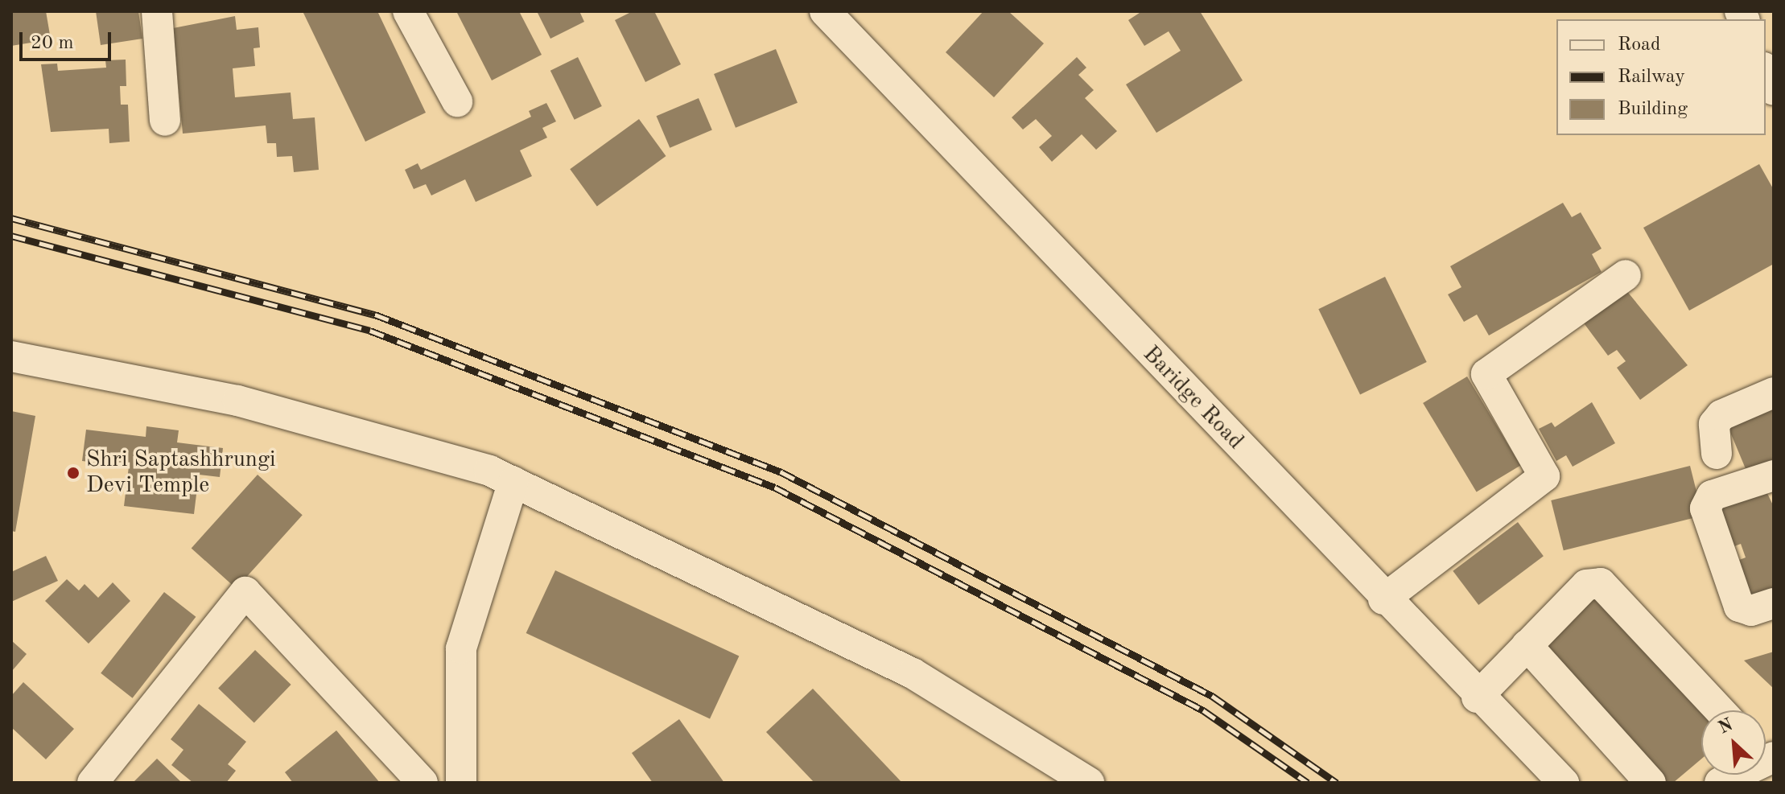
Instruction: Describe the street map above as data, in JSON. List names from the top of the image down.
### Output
{
  "streets": {
    "street": ["Baridge Road"]
  },
  "places": ["Shri Saptashhrungi Devi Temple"],
  "legend": ["Road", "Railway", "Building"],
  "scale_bar": "20 m",
  "north": "top left"
}
